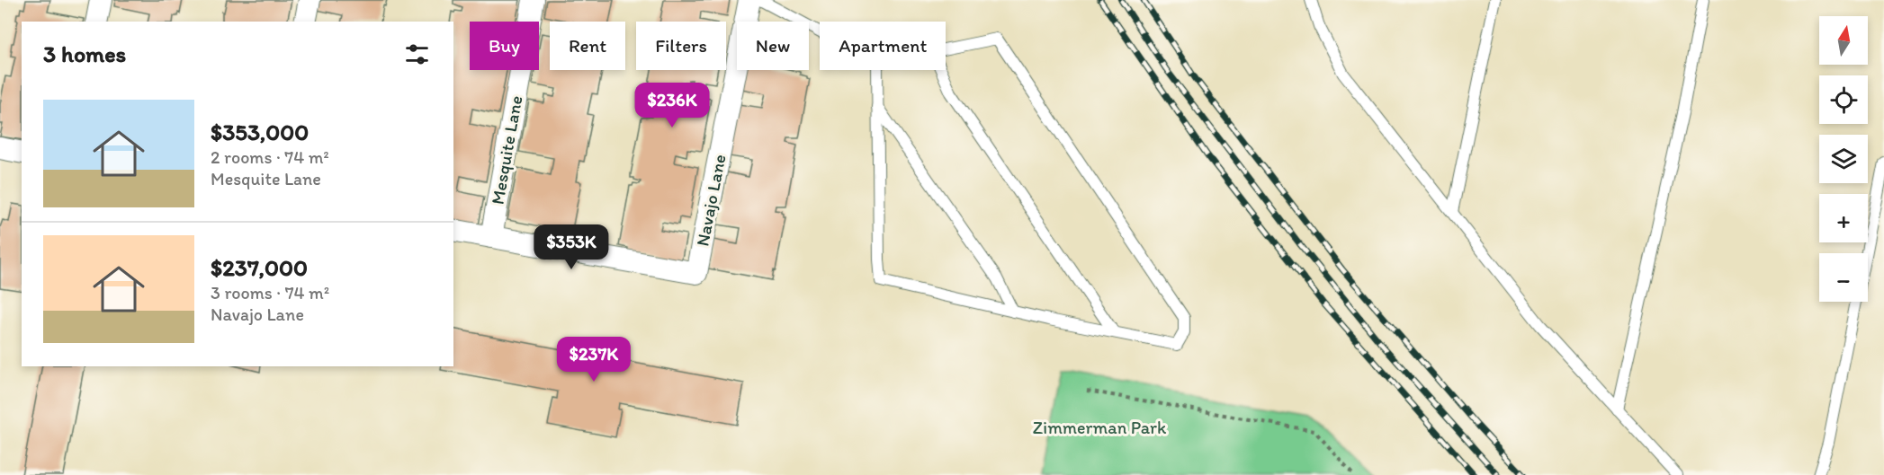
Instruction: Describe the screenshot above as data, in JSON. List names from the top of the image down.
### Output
{
  "streets": {
    "street": ["Mesquite Lane", "Navajo Lane"]
  },
  "crossings": [
    ["Mesquite Lane", "Navajo Lane"]
  ],
  "parks": ["Zimmerman Park"],
  "north": "top",
  "page": {
    "map_buttons": ["+", "−"],
    "chip": [
      "Buy",
      "Rent",
      "Filters",
      "New",
      "Apartment"
    ],
    "heading": "3 homes",
    "price": ["$236K", "$353K", "$237K"],
    "list": [
      {
        "name": "$353,000",
        "note": "2 rooms · 74 m² · Mesquite Lane"
      },
      {
        "name": "$237,000",
        "note": "3 rooms · 74 m² · Navajo Lane"
      }
    ]
  }
}
